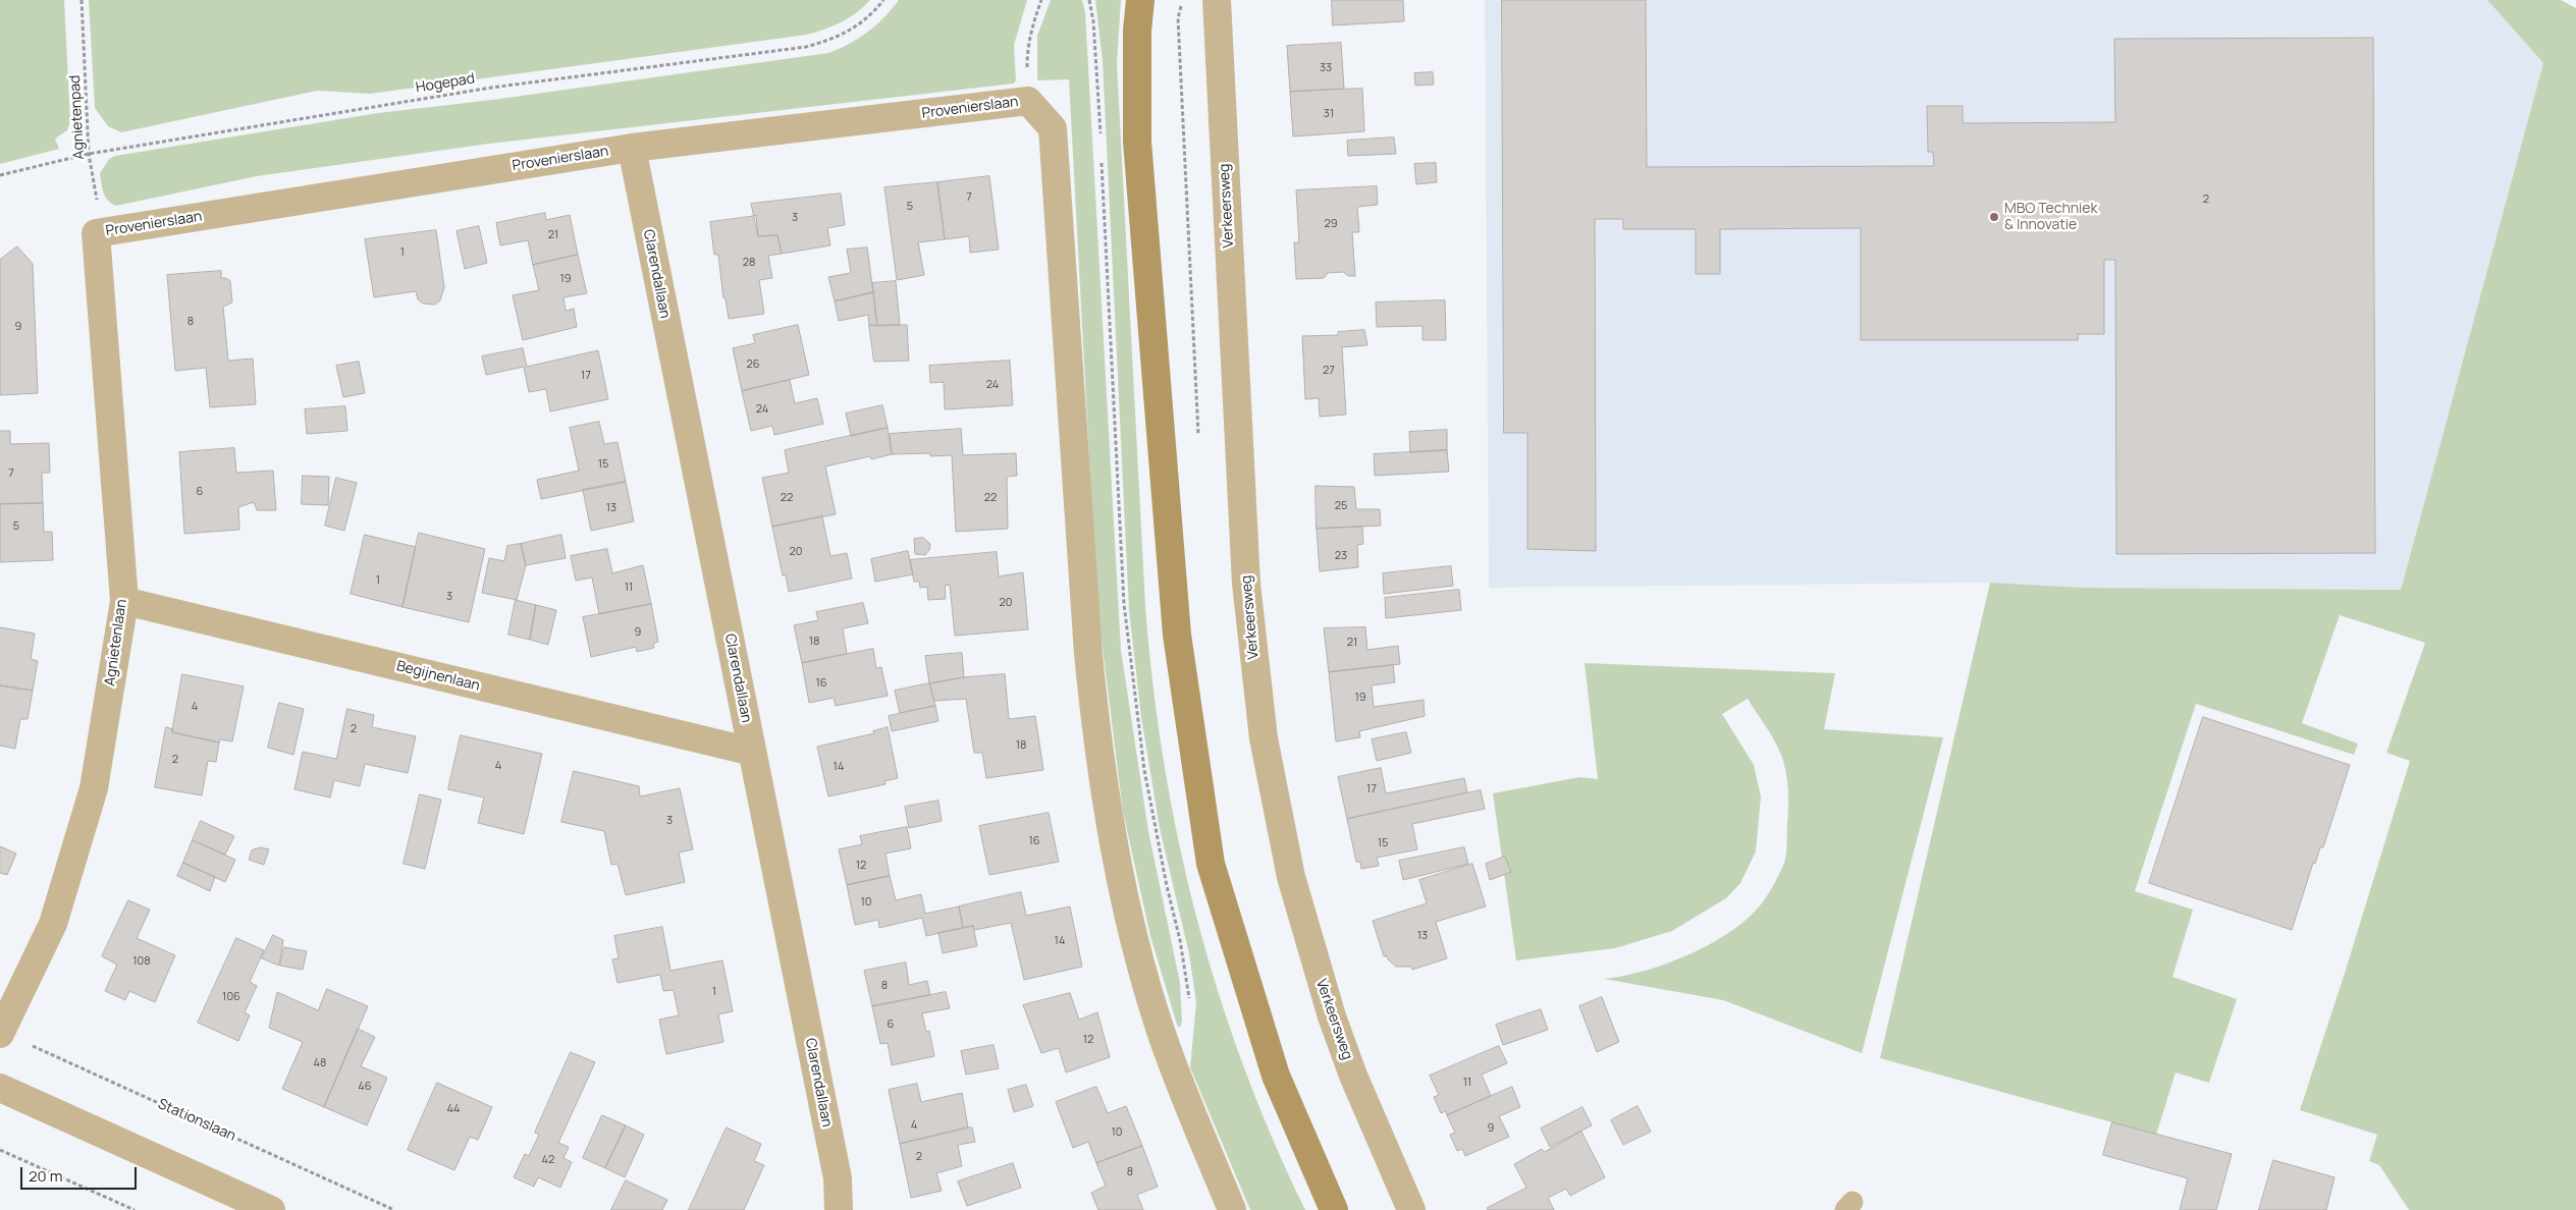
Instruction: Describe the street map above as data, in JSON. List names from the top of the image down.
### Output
{
  "streets": {
    "street": [
      "Provenierslaan",
      "Verkeersweg",
      "Clarendallaan",
      "Agnietenlaan",
      "Begijnenlaan"
    ],
    "path": ["Hogepad", "Agnietenpad", "Stationslaan"]
  },
  "crossings": [
    ["Hogepad", "Agnietenpad"],
    ["Provenierslaan", "Agnietenpad"],
    ["Provenierslaan", "Clarendallaan"],
    ["Provenierslaan", "Agnietenlaan"],
    ["Agnietenpad", "Agnietenlaan"],
    ["Clarendallaan", "Begijnenlaan"],
    ["Agnietenlaan", "Begijnenlaan"],
    ["Agnietenlaan", "Stationslaan"]
  ],
  "places": ["MBO Techniek & Innovatie"],
  "house_numbers": [
    "33",
    "31",
    "7",
    "2",
    "5",
    "3",
    "29",
    "21",
    "1",
    "28",
    "19",
    "8",
    "9",
    "26",
    "27",
    "17",
    "24",
    "24",
    "15",
    "7",
    "6",
    "22",
    "22",
    "25",
    "13",
    "5",
    "20",
    "23",
    "1",
    "11",
    "3",
    "20",
    "9",
    "18",
    "21",
    "16",
    "19",
    "4",
    "2",
    "18",
    "2",
    "4",
    "14",
    "17",
    "3",
    "16",
    "15",
    "12",
    "10",
    "13",
    "14",
    "108",
    "8",
    "1",
    "106",
    "6",
    "12",
    "48",
    "11",
    "46",
    "44",
    "4",
    "9",
    "10",
    "2",
    "42",
    "8"
  ],
  "scale_bar": "20 m"
}
